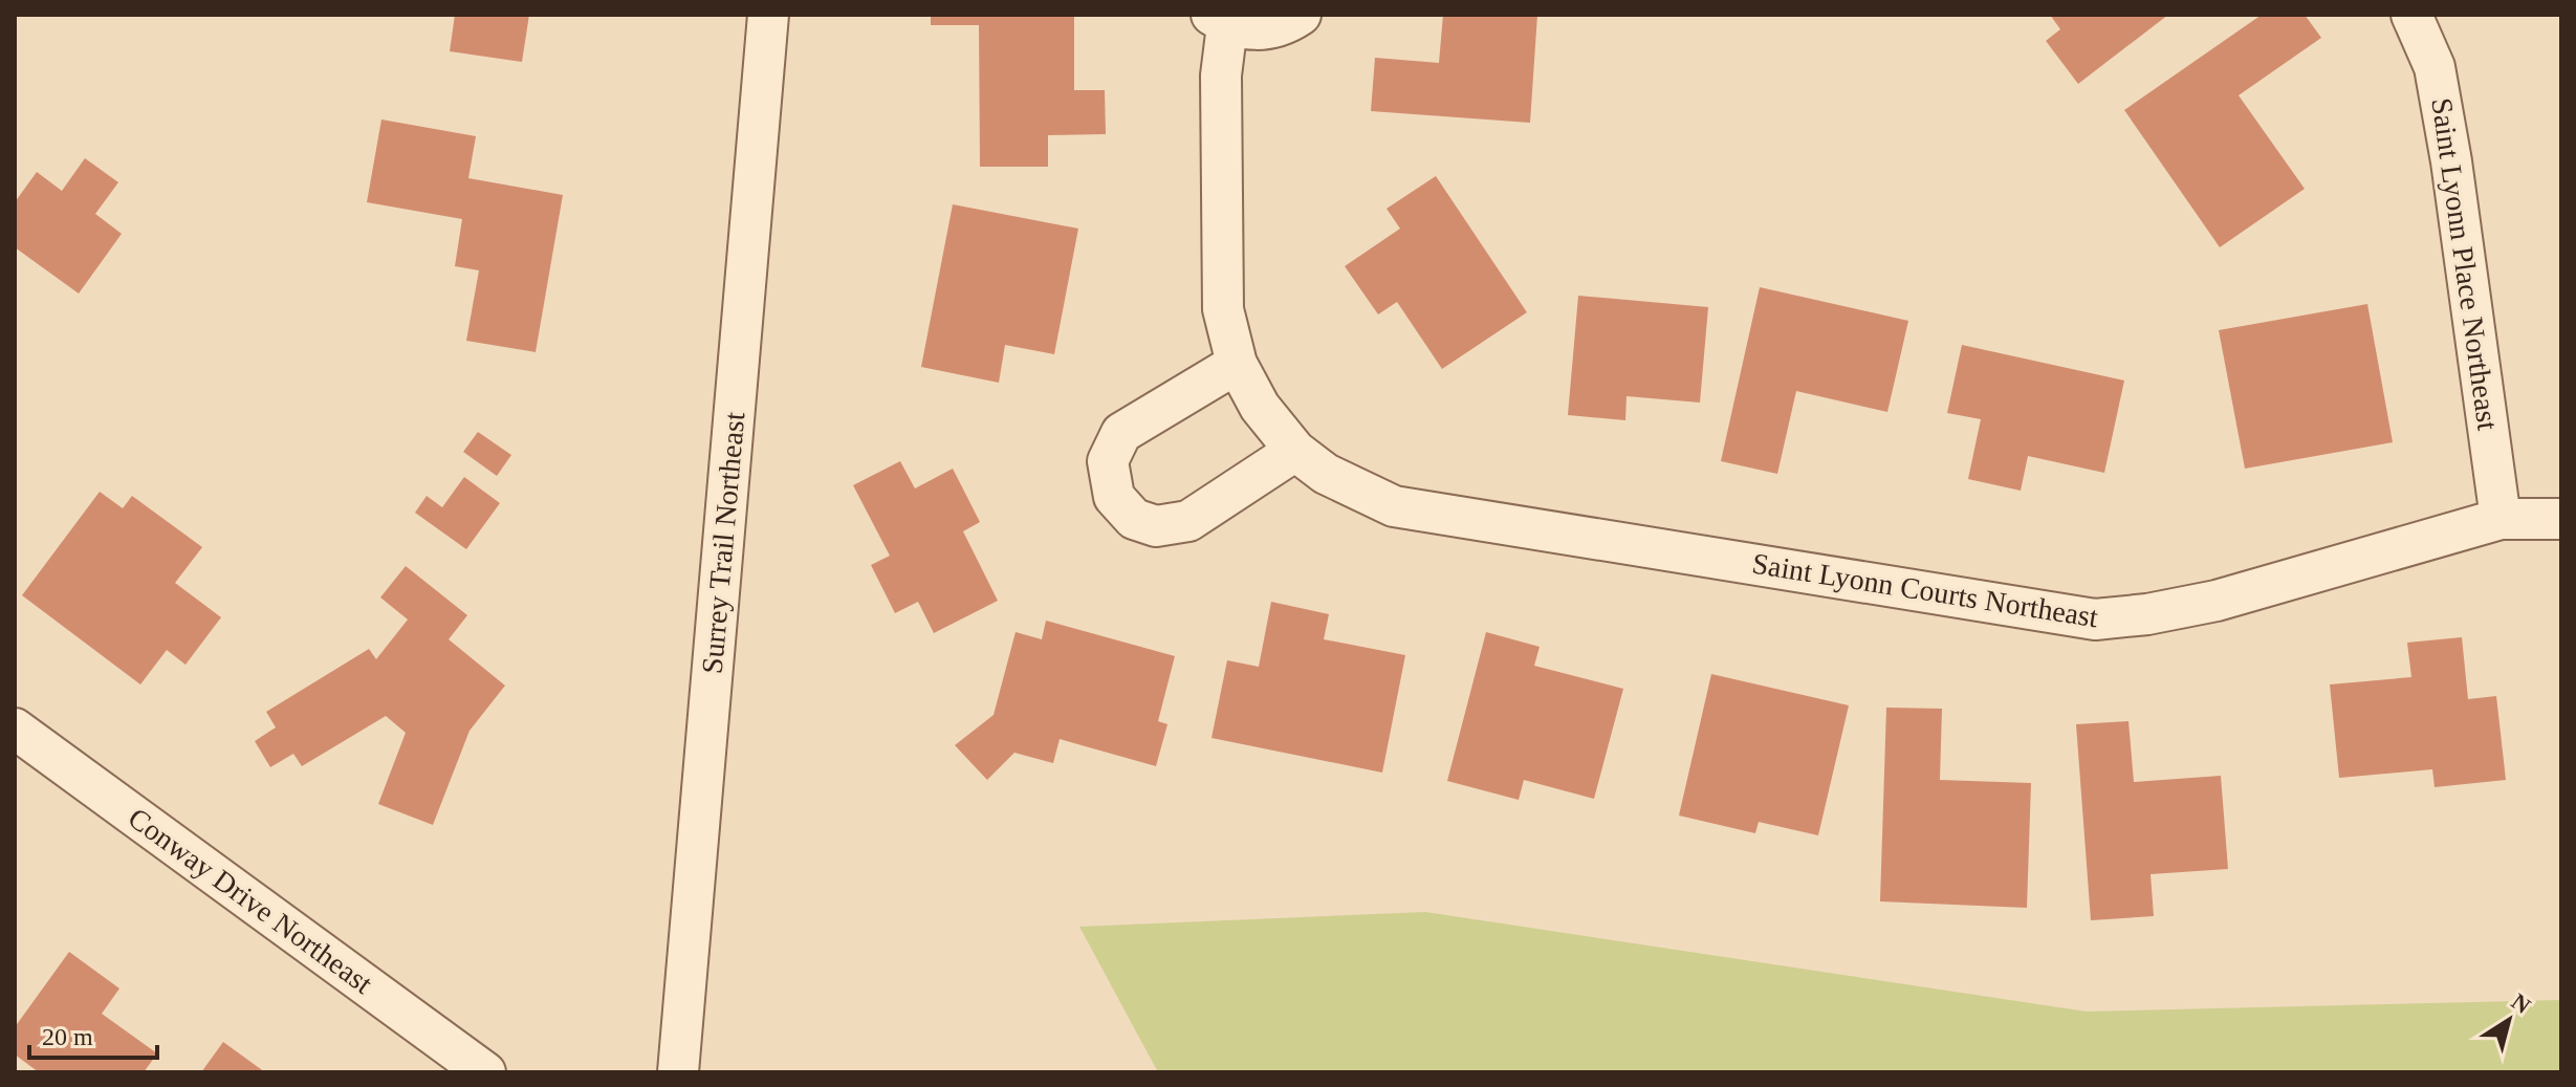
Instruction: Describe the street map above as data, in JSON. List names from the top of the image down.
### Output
{
  "streets": {
    "street": [
      "Saint Lyonn Place Northeast",
      "Surrey Trail Northeast",
      "Saint Lyonn Courts Northeast",
      "Conway Drive Northeast"
    ]
  },
  "crossings": [
    ["Saint Lyonn Place Northeast", "Saint Lyonn Courts Northeast"]
  ],
  "scale_bar": "20 m",
  "north": "top right"
}
